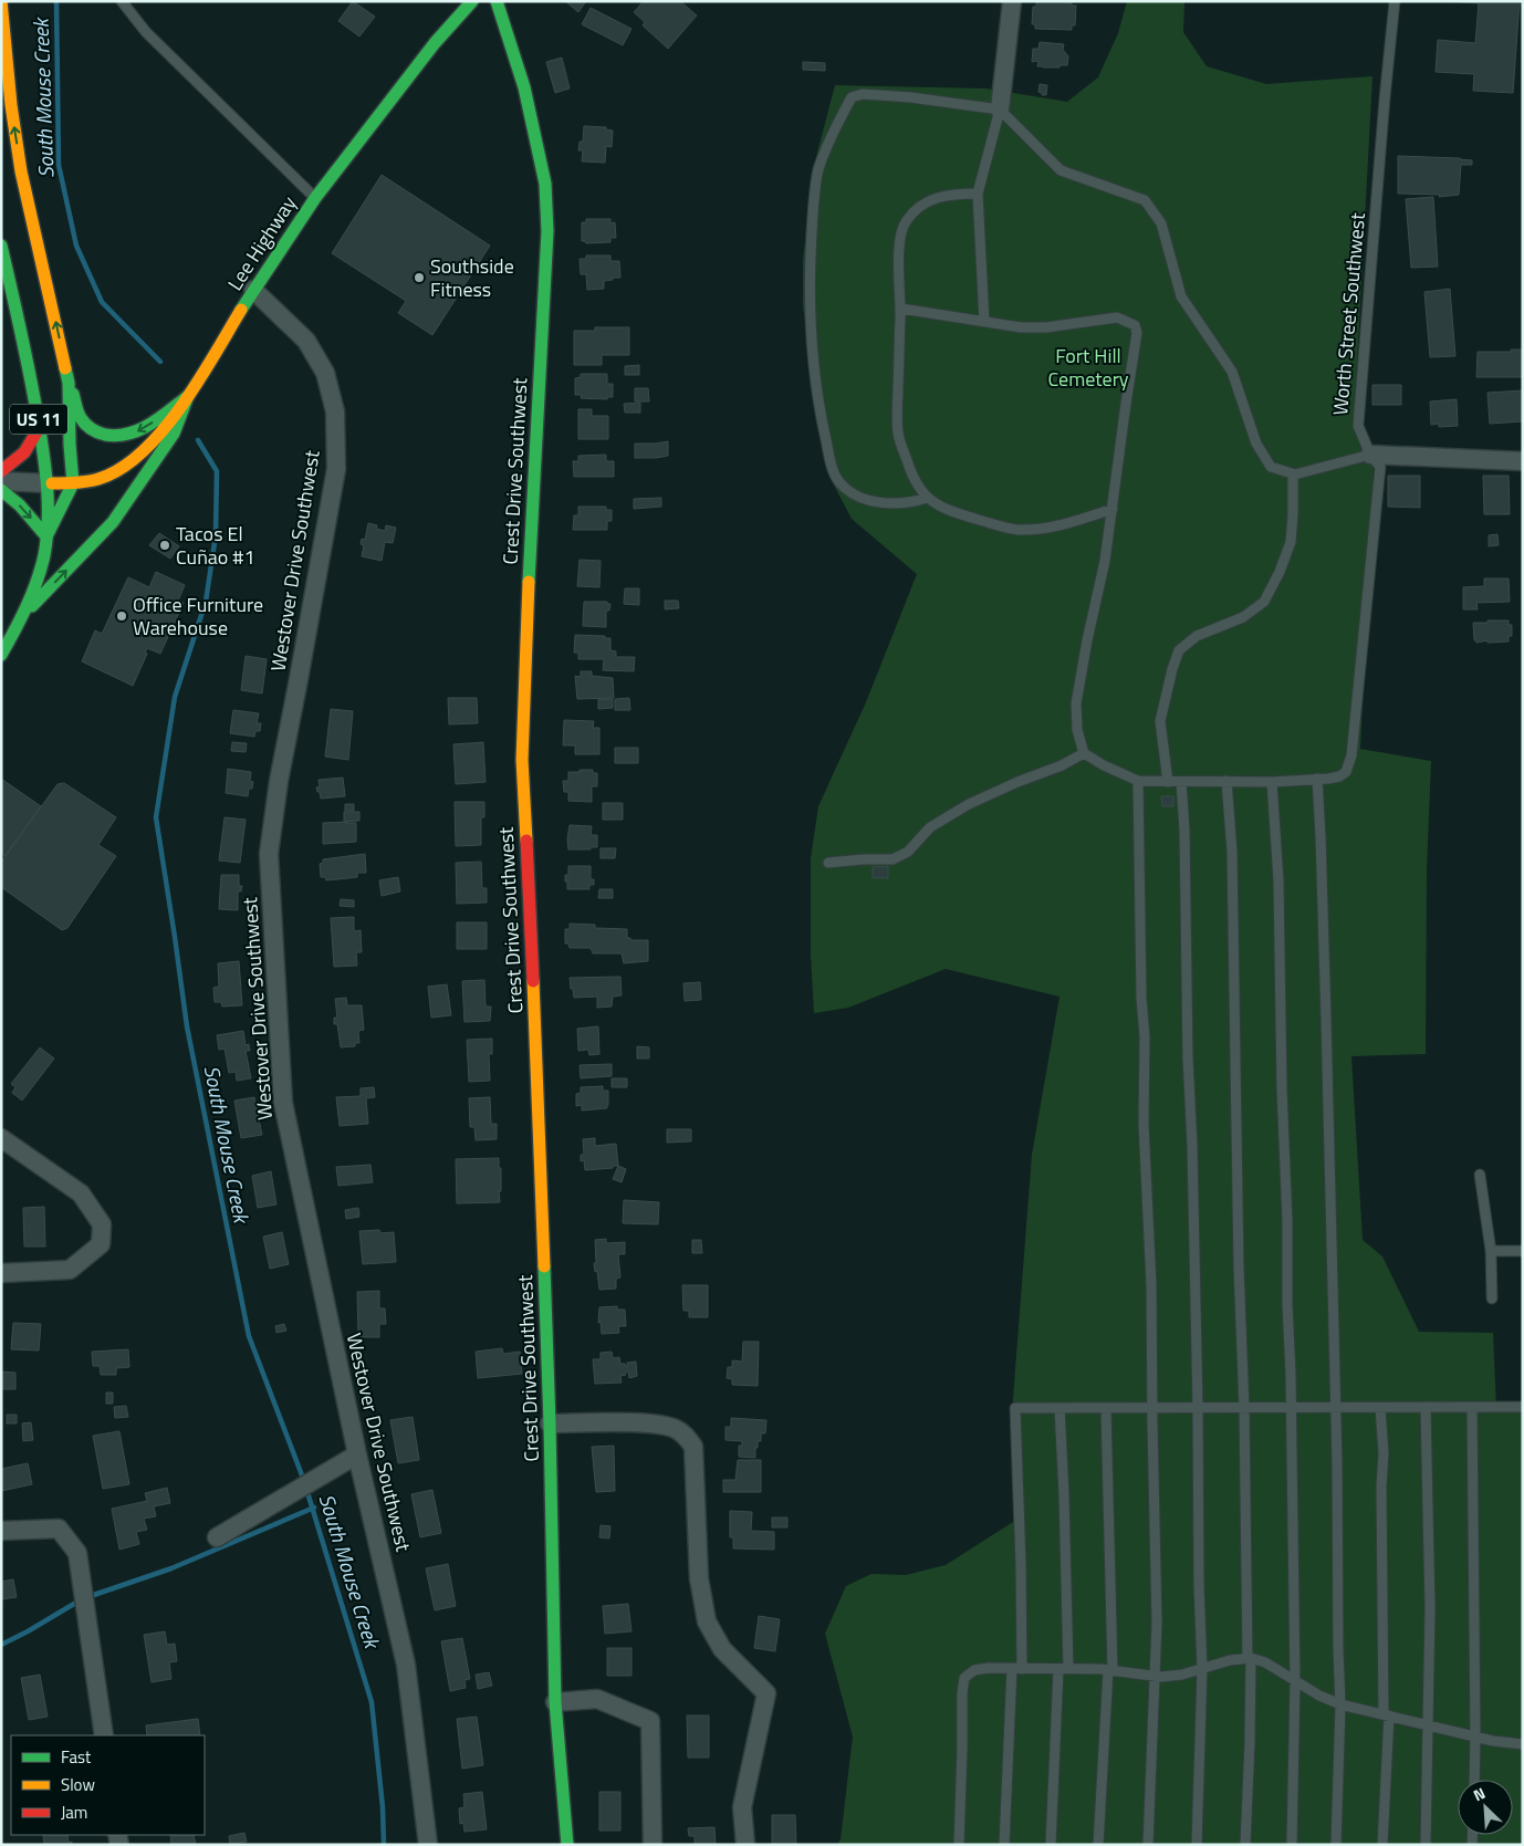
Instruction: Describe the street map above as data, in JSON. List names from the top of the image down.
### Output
{
  "streets": {
    "main road": ["Lee Highway", "US 11", "Crest Drive Southwest"],
    "street": ["Westover Drive Southwest"],
    "lane": ["Worth Street Southwest"]
  },
  "crossings": [
    ["Lee Highway", "US 11"],
    ["Lee Highway", "Westover Drive Southwest"]
  ],
  "water": ["South Mouse Creek"],
  "parks": ["Fort Hill Cemetery"],
  "places": ["Southside Fitness", "Tacos El Cuñao #1", "Office Furniture Warehouse"],
  "legend": ["Fast", "Slow", "Jam"],
  "north": "top left"
}
